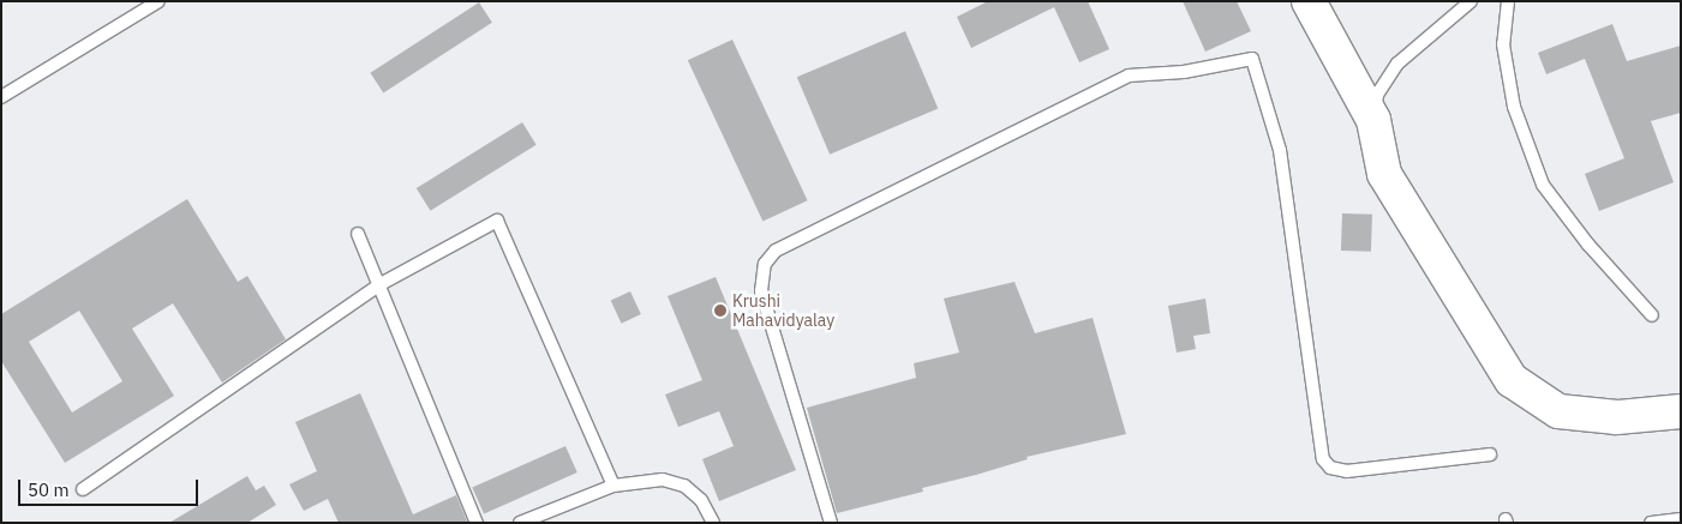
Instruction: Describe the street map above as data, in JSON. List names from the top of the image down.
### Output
{
  "places": ["Krushi Mahavidyalay"],
  "scale_bar": "50 m"
}
